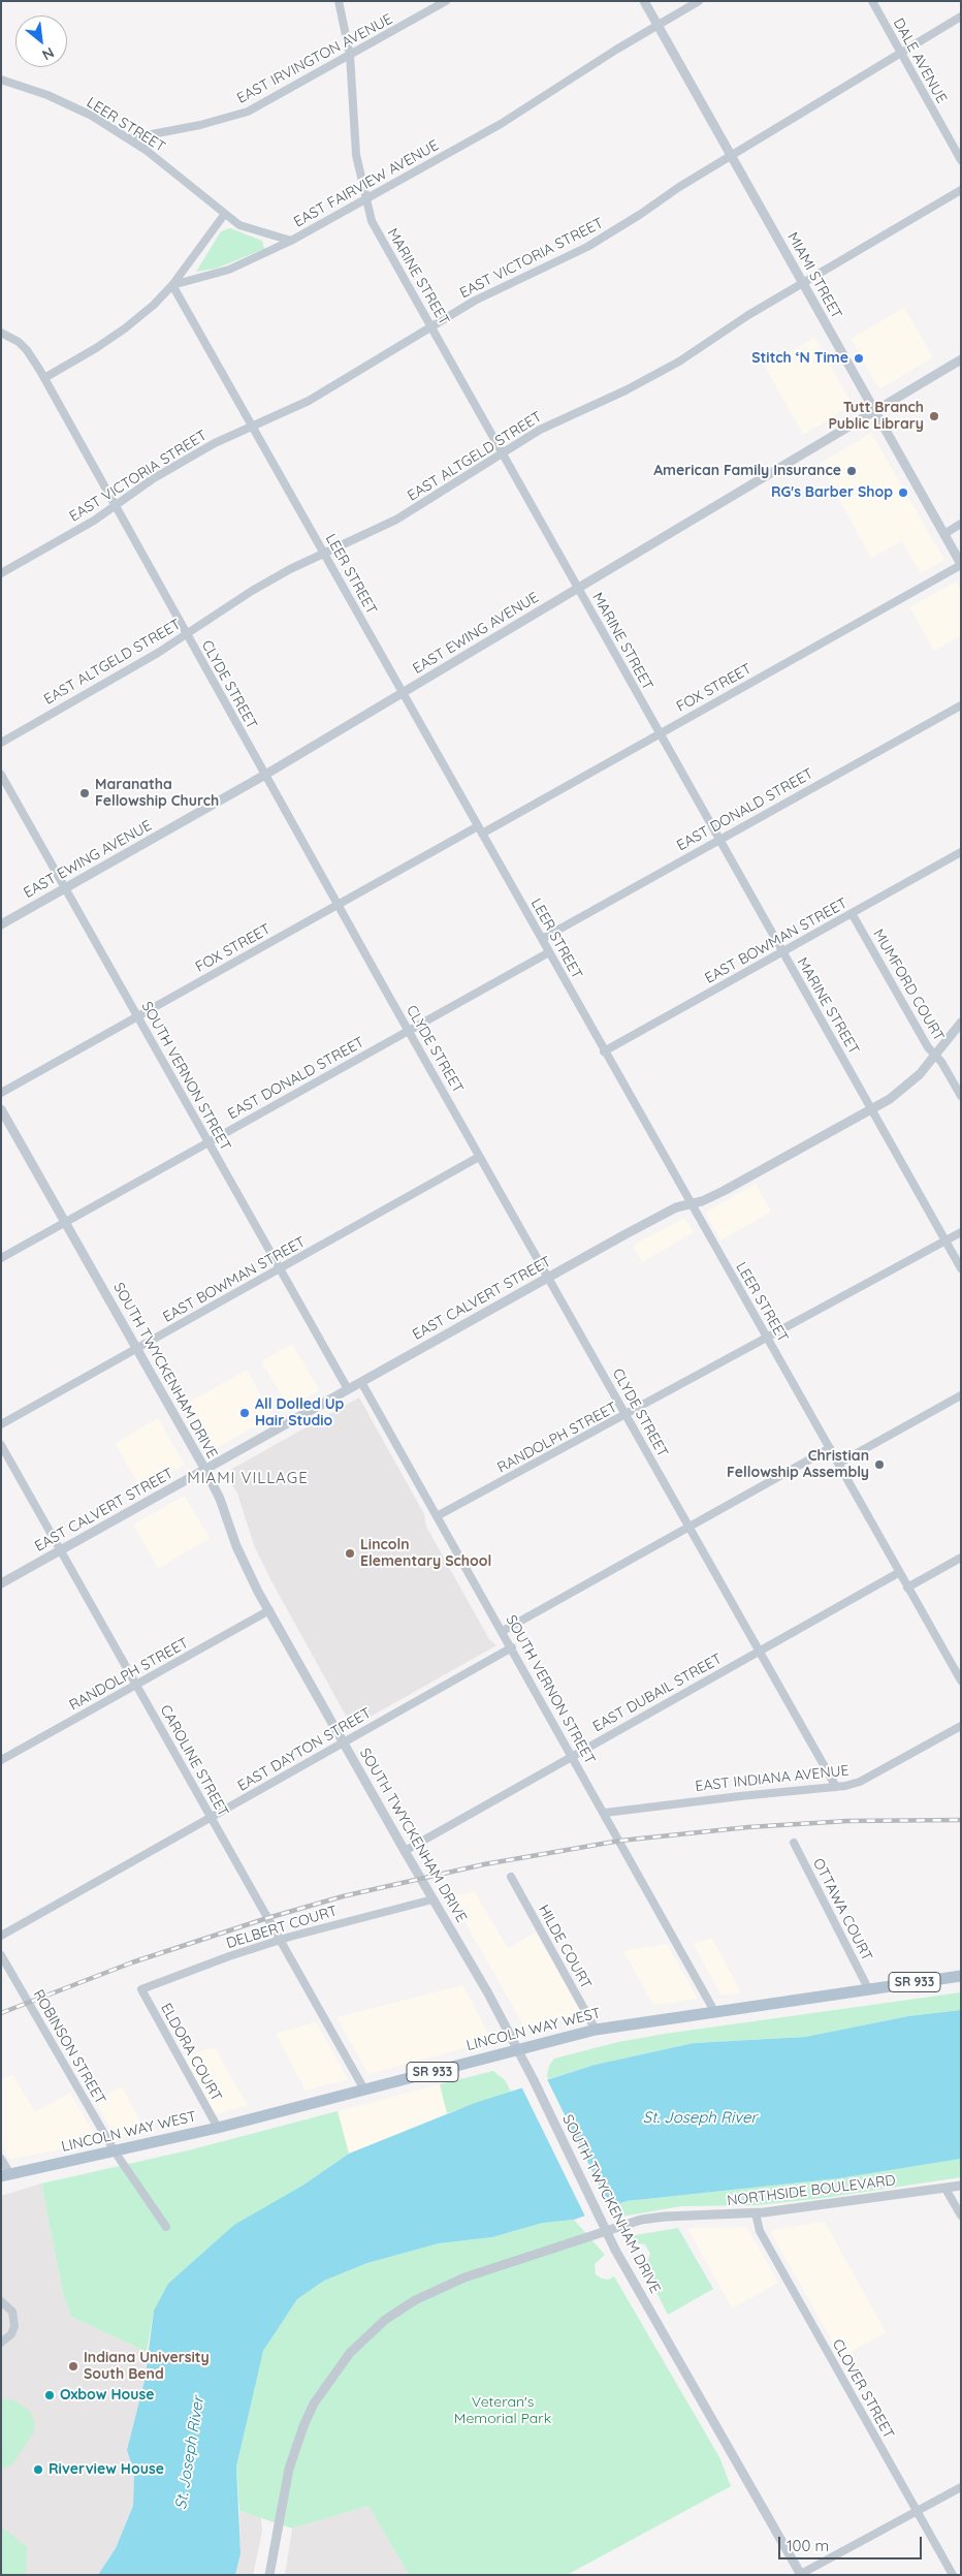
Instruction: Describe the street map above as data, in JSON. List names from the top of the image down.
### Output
{
  "streets": {
    "main road": ["SR 933", "LINCOLN WAY WEST"],
    "street": [
      "EAST IRVINGTON AVENUE",
      "DALE AVENUE",
      "LEER STREET",
      "EAST FAIRVIEW AVENUE",
      "EAST VICTORIA STREET",
      "MIAMI STREET",
      "MARINE STREET",
      "EAST ALTGELD STREET",
      "EAST EWING AVENUE",
      "CLYDE STREET",
      "FOX STREET",
      "EAST DONALD STREET",
      "EAST BOWMAN STREET",
      "MUMFORD COURT",
      "SOUTH VERNON STREET",
      "EAST CALVERT STREET",
      "SOUTH TWYCKENHAM DRIVE",
      "RANDOLPH STREET",
      "EAST DUBAIL STREET",
      "EAST DAYTON STREET",
      "CAROLINE STREET",
      "EAST INDIANA AVENUE",
      "OTTAWA COURT",
      "DELBERT COURT",
      "HILDE COURT",
      "ROBINSON STREET",
      "ELDORA COURT",
      "NORTHSIDE BOULEVARD",
      "CLOVER STREET"
    ]
  },
  "crossings": [
    ["EAST IRVINGTON AVENUE", "LEER STREET"],
    ["EAST IRVINGTON AVENUE", "MARINE STREET"],
    ["DALE AVENUE", "EAST VICTORIA STREET"],
    ["LEER STREET", "EAST FAIRVIEW AVENUE"],
    ["LEER STREET", "EAST VICTORIA STREET"],
    ["LEER STREET", "EAST ALTGELD STREET"],
    ["LEER STREET", "EAST EWING AVENUE"],
    ["LEER STREET", "FOX STREET"],
    ["LEER STREET", "EAST DONALD STREET"],
    ["LEER STREET", "EAST BOWMAN STREET"],
    ["LEER STREET", "EAST CALVERT STREET"],
    ["LEER STREET", "RANDOLPH STREET"],
    ["LEER STREET", "EAST DUBAIL STREET"],
    ["EAST FAIRVIEW AVENUE", "MIAMI STREET"],
    ["EAST FAIRVIEW AVENUE", "MARINE STREET"],
    ["EAST FAIRVIEW AVENUE", "CLYDE STREET"],
    ["EAST VICTORIA STREET", "MIAMI STREET"],
    ["EAST VICTORIA STREET", "MARINE STREET"],
    ["EAST VICTORIA STREET", "CLYDE STREET"],
    ["MIAMI STREET", "EAST ALTGELD STREET"],
    ["MIAMI STREET", "EAST EWING AVENUE"],
    ["MIAMI STREET", "FOX STREET"],
    ["MARINE STREET", "EAST ALTGELD STREET"],
    ["MARINE STREET", "EAST EWING AVENUE"],
    ["MARINE STREET", "FOX STREET"],
    ["MARINE STREET", "EAST DONALD STREET"],
    ["MARINE STREET", "EAST BOWMAN STREET"],
    ["MARINE STREET", "EAST CALVERT STREET"],
    ["MARINE STREET", "RANDOLPH STREET"],
    ["EAST ALTGELD STREET", "CLYDE STREET"],
    ["EAST EWING AVENUE", "CLYDE STREET"],
    ["EAST EWING AVENUE", "SOUTH VERNON STREET"],
    ["CLYDE STREET", "FOX STREET"],
    ["CLYDE STREET", "EAST DONALD STREET"],
    ["CLYDE STREET", "EAST BOWMAN STREET"],
    ["CLYDE STREET", "EAST CALVERT STREET"],
    ["CLYDE STREET", "RANDOLPH STREET"],
    ["CLYDE STREET", "EAST DUBAIL STREET"],
    ["CLYDE STREET", "EAST INDIANA AVENUE"],
    ["FOX STREET", "SOUTH VERNON STREET"],
    ["EAST DONALD STREET", "SOUTH VERNON STREET"],
    ["EAST DONALD STREET", "SOUTH TWYCKENHAM DRIVE"],
    ["EAST BOWMAN STREET", "MUMFORD COURT"],
    ["EAST BOWMAN STREET", "SOUTH VERNON STREET"],
    ["EAST BOWMAN STREET", "SOUTH TWYCKENHAM DRIVE"],
    ["MUMFORD COURT", "EAST CALVERT STREET"],
    ["SOUTH VERNON STREET", "EAST CALVERT STREET"],
    ["SOUTH VERNON STREET", "RANDOLPH STREET"],
    ["SOUTH VERNON STREET", "EAST DUBAIL STREET"],
    ["SOUTH VERNON STREET", "EAST DAYTON STREET"],
    ["SOUTH VERNON STREET", "EAST INDIANA AVENUE"],
    ["SOUTH VERNON STREET", "LINCOLN WAY WEST"],
    ["EAST CALVERT STREET", "SOUTH TWYCKENHAM DRIVE"],
    ["EAST CALVERT STREET", "CAROLINE STREET"],
    ["SOUTH TWYCKENHAM DRIVE", "RANDOLPH STREET"],
    ["SOUTH TWYCKENHAM DRIVE", "EAST DUBAIL STREET"],
    ["SOUTH TWYCKENHAM DRIVE", "EAST DAYTON STREET"],
    ["SOUTH TWYCKENHAM DRIVE", "DELBERT COURT"],
    ["SOUTH TWYCKENHAM DRIVE", "LINCOLN WAY WEST"],
    ["RANDOLPH STREET", "CAROLINE STREET"],
    ["EAST DAYTON STREET", "CAROLINE STREET"],
    ["CAROLINE STREET", "DELBERT COURT"],
    ["CAROLINE STREET", "LINCOLN WAY WEST"],
    ["OTTAWA COURT", "LINCOLN WAY WEST"],
    ["DELBERT COURT", "ELDORA COURT"],
    ["HILDE COURT", "LINCOLN WAY WEST"],
    ["LINCOLN WAY WEST", "ROBINSON STREET"],
    ["LINCOLN WAY WEST", "ELDORA COURT"],
    ["NORTHSIDE BOULEVARD", "CLOVER STREET"]
  ],
  "districts": ["MIAMI VILLAGE"],
  "water": ["St. Joseph River"],
  "parks": ["Veteran's Memorial Park"],
  "places": [
    "Stitch ‘N Time",
    "Tutt Branch Public Library",
    "American Family Insurance",
    "RG's Barber Shop",
    "Maranatha Fellowship Church",
    "All Dolled Up Hair Studio",
    "Christian Fellowship Assembly",
    "Lincoln Elementary School",
    "Indiana University South Bend",
    "Oxbow House",
    "Riverview House"
  ],
  "scale_bar": "100 m",
  "north": "bottom right"
}
